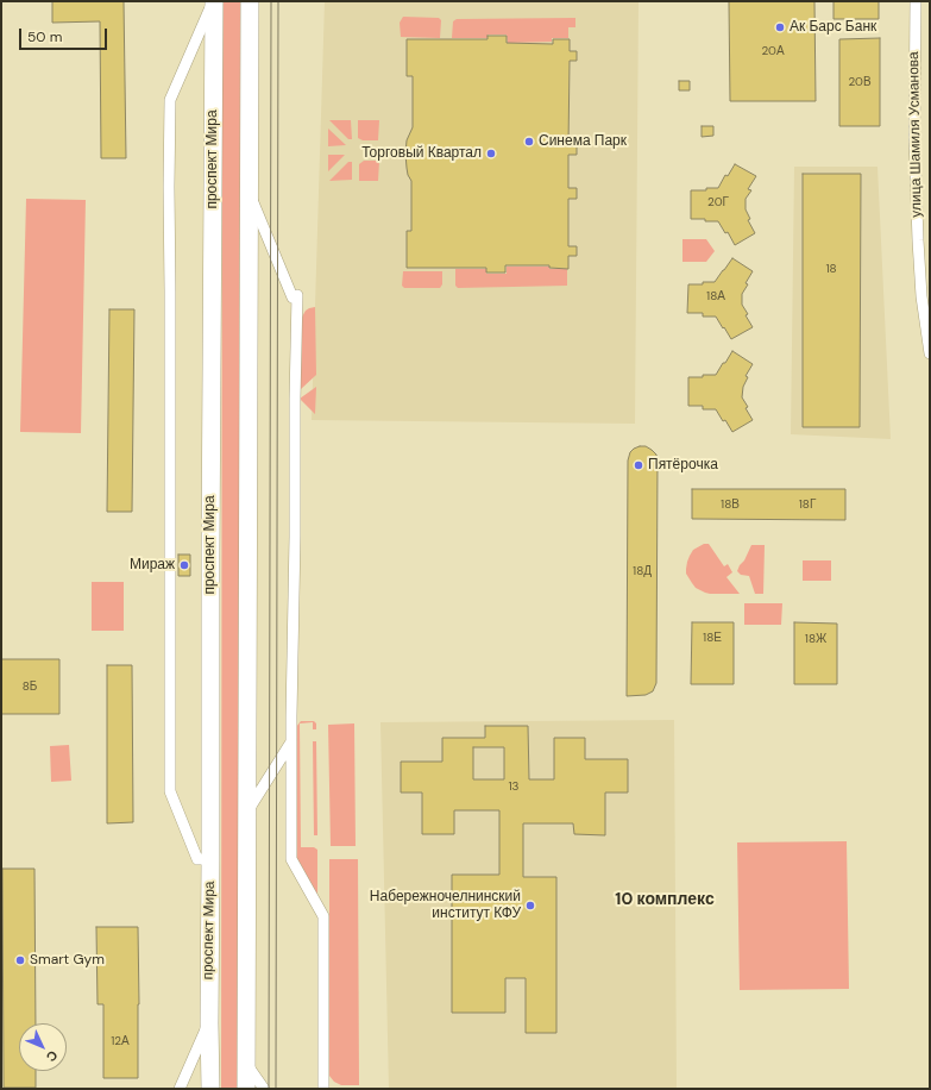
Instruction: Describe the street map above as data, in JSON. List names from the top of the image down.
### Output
{
  "streets": {
    "main road": ["проспект Мира"],
    "street": ["улица Шамиля Усманова"]
  },
  "districts": ["10 комплекс"],
  "places": [
    "Ак Барс Банк",
    "Синема Парк",
    "Торговый Квартал",
    "Пятёрочка",
    "Мираж",
    "Набережночелнинский институт КФУ",
    "Smart Gym"
  ],
  "house_numbers": [
    "20А",
    "20В",
    "20Г",
    "18",
    "18А",
    "18В",
    "18Г",
    "18Д",
    "18Е",
    "18Ж",
    "8Б",
    "13",
    "12А"
  ],
  "scale_bar": "50 m",
  "north": "bottom right"
}
